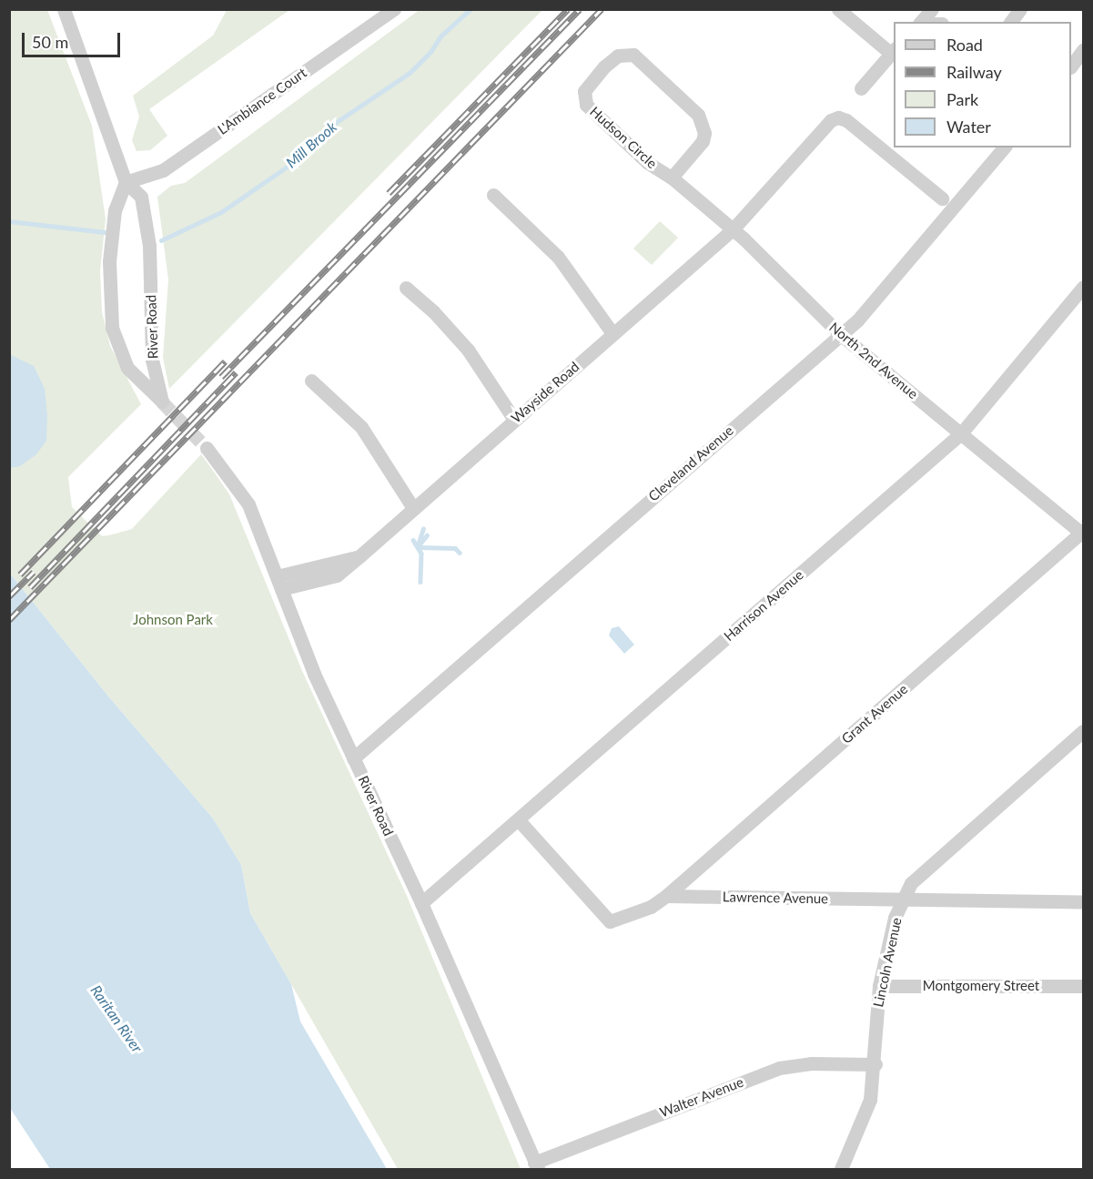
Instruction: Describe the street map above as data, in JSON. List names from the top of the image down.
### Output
{
  "streets": {
    "street": [
      "L'Ambiance Court",
      "Hudson Circle",
      "River Road",
      "North 2nd Avenue",
      "Wayside Road",
      "Cleveland Avenue",
      "Harrison Avenue",
      "Grant Avenue",
      "Lawrence Avenue",
      "Lincoln Avenue",
      "Montgomery Street",
      "Walter Avenue"
    ]
  },
  "crossings": [
    ["L'Ambiance Court", "River Road"],
    ["Hudson Circle", "North 2nd Avenue"],
    ["River Road", "Wayside Road"],
    ["River Road", "Cleveland Avenue"],
    ["River Road", "Harrison Avenue"],
    ["River Road", "Walter Avenue"],
    ["North 2nd Avenue", "Wayside Road"],
    ["North 2nd Avenue", "Cleveland Avenue"],
    ["North 2nd Avenue", "Harrison Avenue"],
    ["North 2nd Avenue", "Grant Avenue"],
    ["Grant Avenue", "Lawrence Avenue"],
    ["Lawrence Avenue", "Lincoln Avenue"],
    ["Lincoln Avenue", "Montgomery Street"],
    ["Lincoln Avenue", "Walter Avenue"]
  ],
  "water": ["Mill Brook", "Raritan River"],
  "parks": ["Johnson Park"],
  "legend": [
    "Road",
    "Railway",
    "Park",
    "Water"
  ],
  "scale_bar": "50 m"
}
